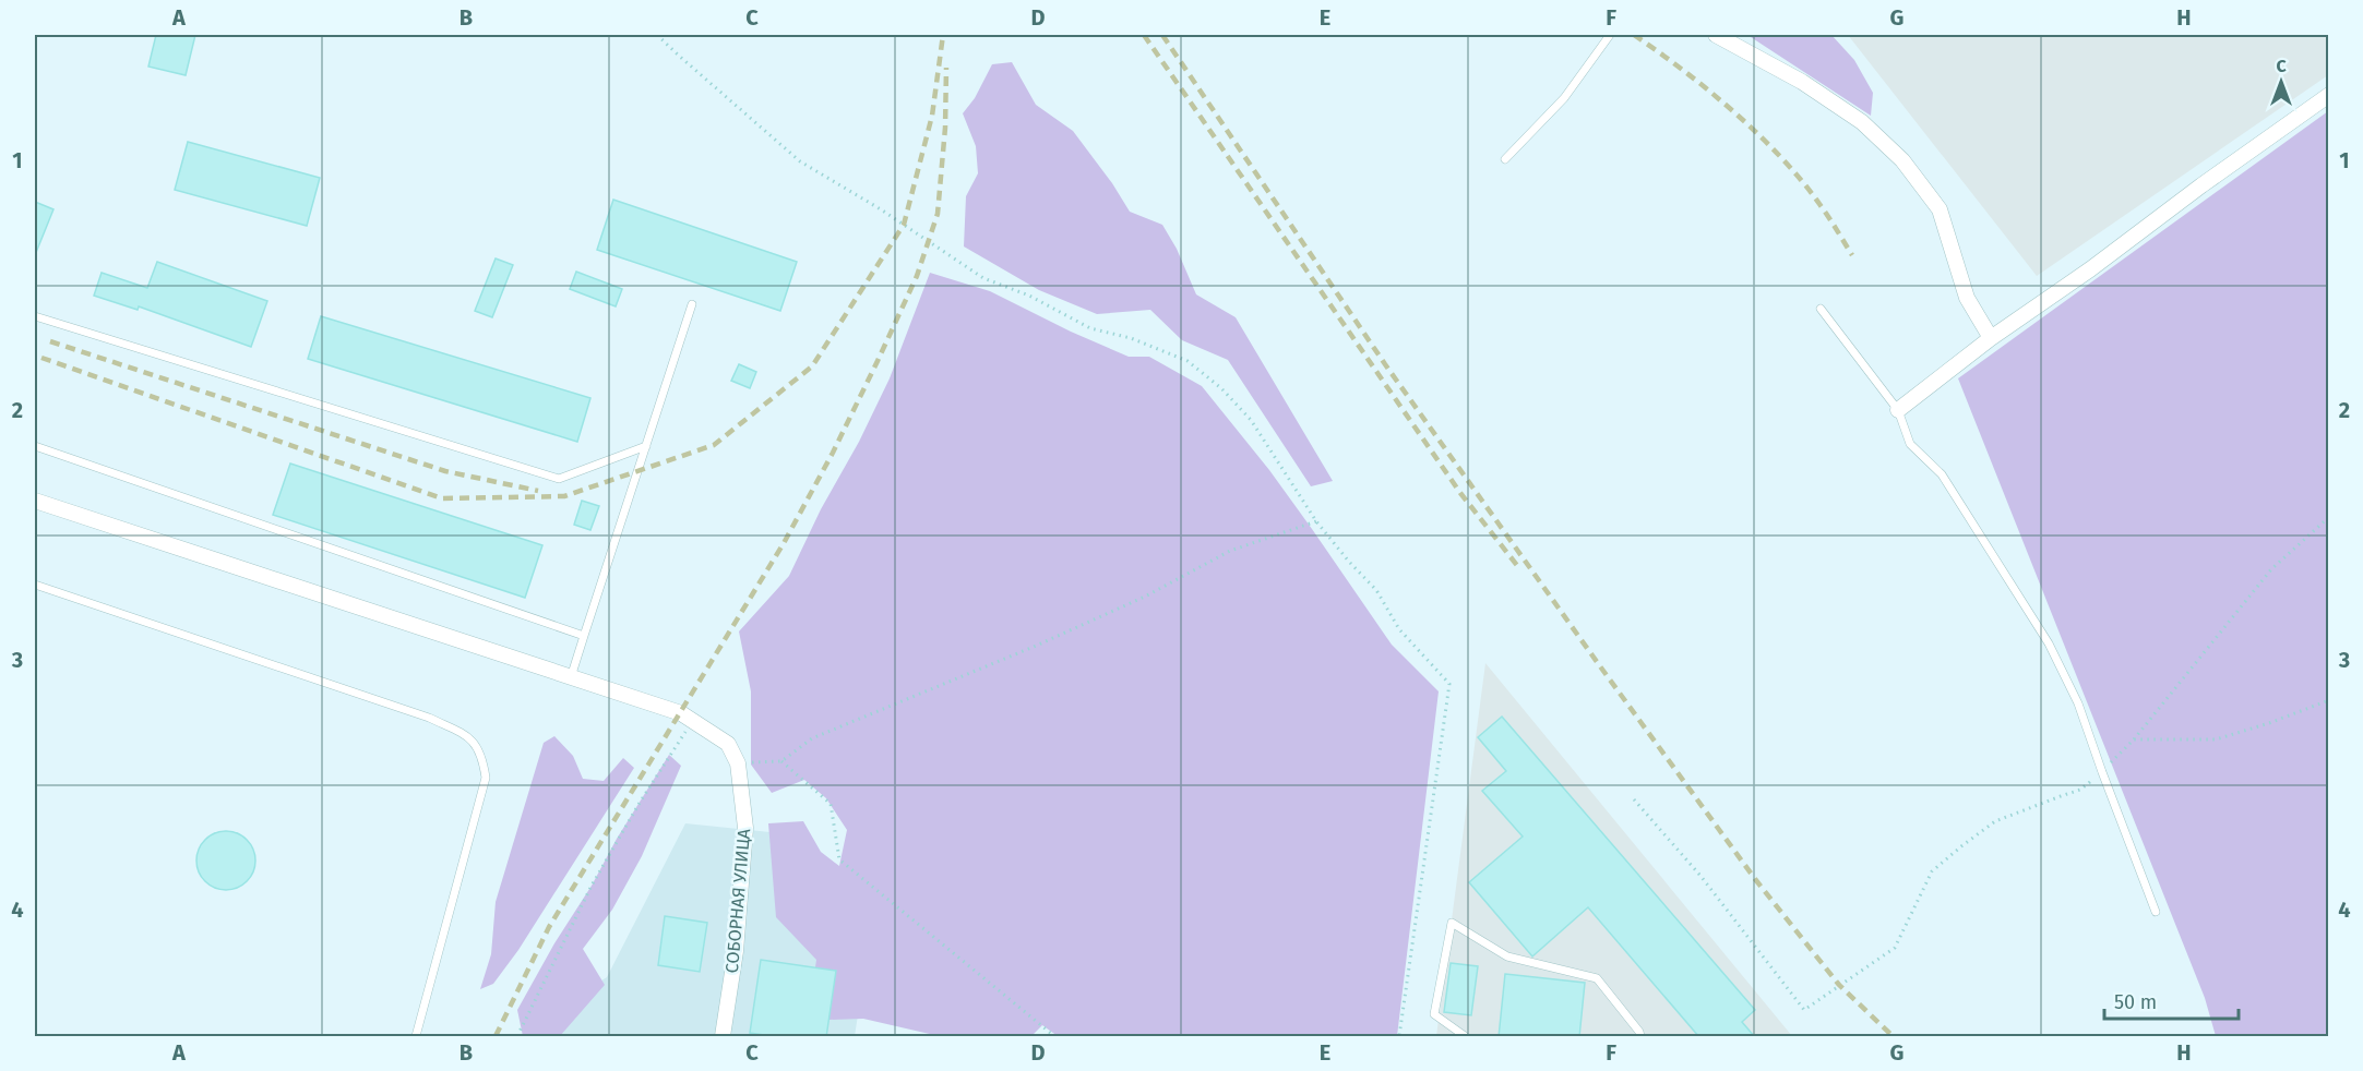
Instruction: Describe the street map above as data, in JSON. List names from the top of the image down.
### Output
{
  "streets": {
    "street": ["СОБОРНАЯ УЛИЦА"]
  },
  "scale_bar": "50 m",
  "north": "top",
  "grid": {
    "columns": [
      "A",
      "B",
      "C",
      "D",
      "E",
      "F",
      "G",
      "H"
    ],
    "rows": [
      "1",
      "2",
      "3",
      "4"
    ]
  }
}
